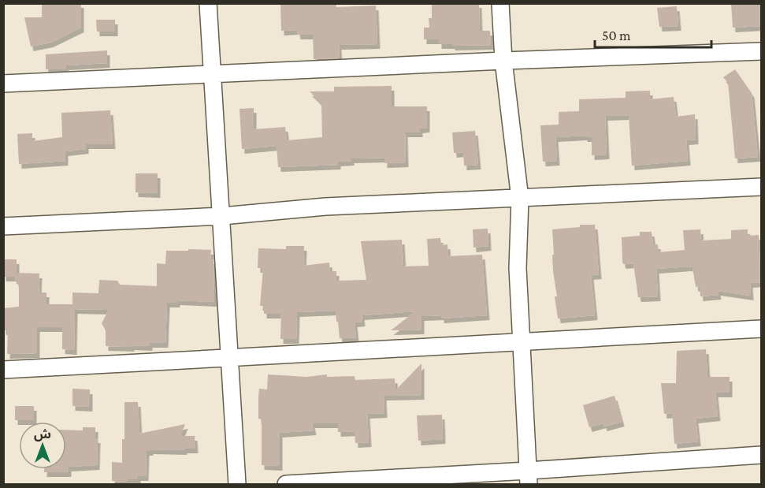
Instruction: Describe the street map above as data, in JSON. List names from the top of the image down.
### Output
{
  "scale_bar": "50 m",
  "north": "top"
}
